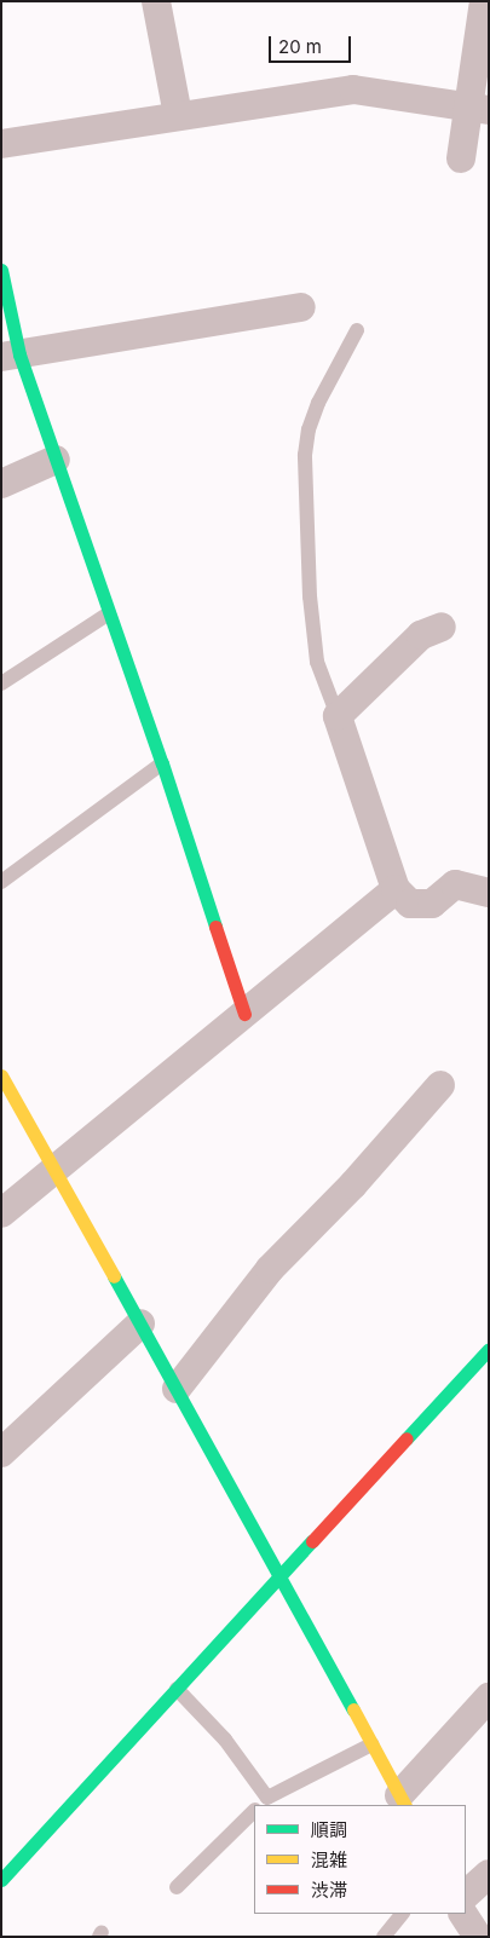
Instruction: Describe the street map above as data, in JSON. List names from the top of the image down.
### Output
{
  "legend": ["順調", "混雑", "渋滞"],
  "scale_bar": "20 m"
}
